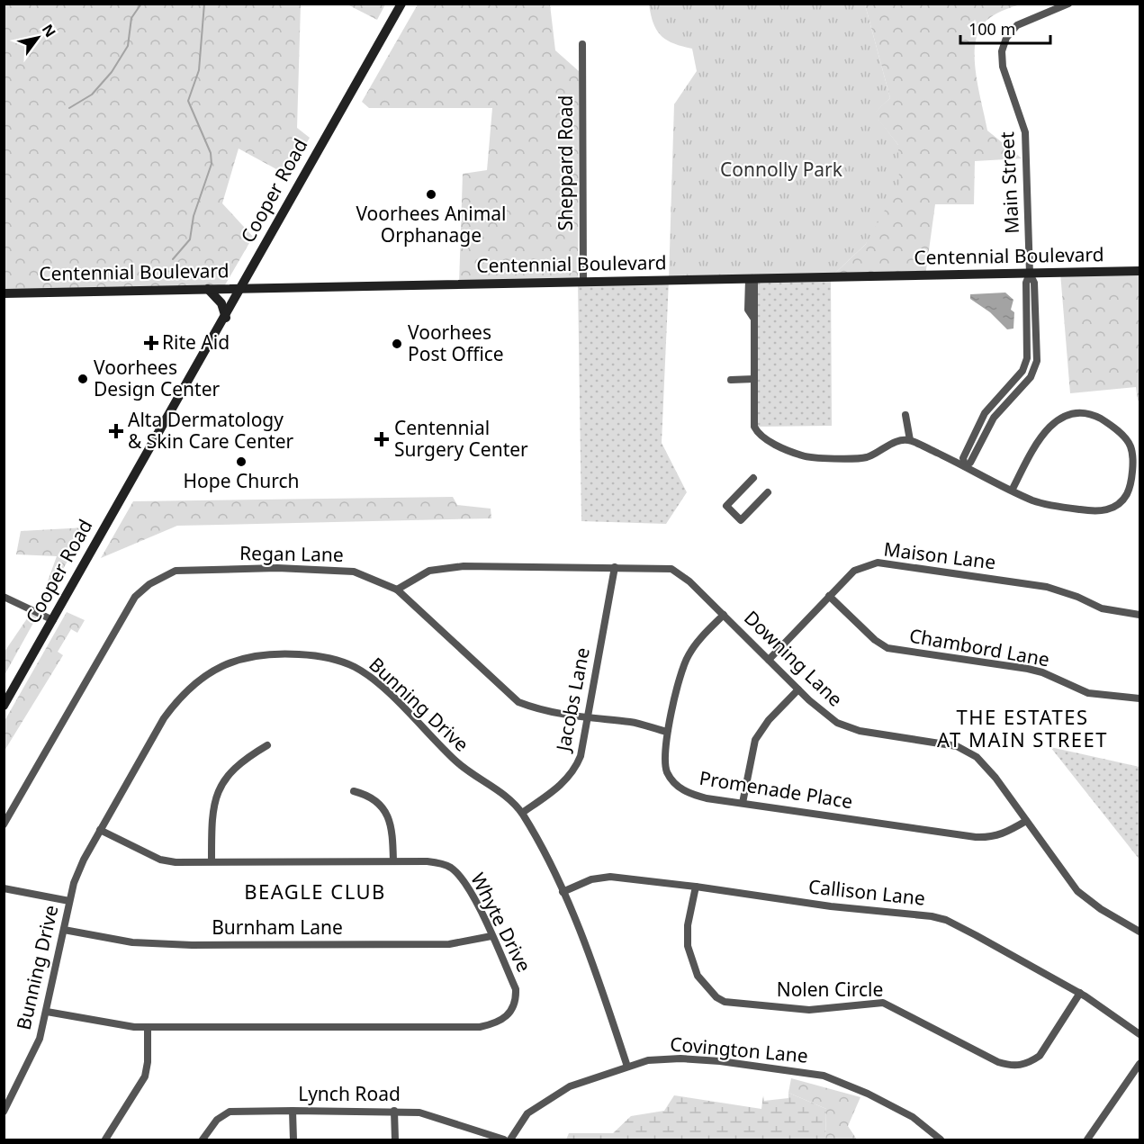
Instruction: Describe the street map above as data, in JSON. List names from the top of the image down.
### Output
{
  "streets": {
    "main road": ["Cooper Road", "Centennial Boulevard"],
    "street": [
      "Sheppard Road",
      "Main Street",
      "Regan Lane",
      "Maison Lane",
      "Chambord Lane",
      "Downing Lane",
      "Jacobs Lane",
      "Bunning Drive",
      "Promenade Place",
      "Callison Lane",
      "Whyte Drive",
      "Burnham Lane",
      "Nolen Circle",
      "Covington Lane",
      "Lynch Road"
    ]
  },
  "crossings": [
    ["Sheppard Road", "Centennial Boulevard"],
    ["Main Street", "Centennial Boulevard"],
    ["Cooper Road", "Centennial Boulevard"],
    ["Regan Lane", "Downing Lane"],
    ["Regan Lane", "Jacobs Lane"],
    ["Regan Lane", "Promenade Place"],
    ["Maison Lane", "Chambord Lane"],
    ["Maison Lane", "Downing Lane"],
    ["Downing Lane", "Jacobs Lane"],
    ["Downing Lane", "Promenade Place"],
    ["Jacobs Lane", "Bunning Drive"],
    ["Bunning Drive", "Callison Lane"],
    ["Bunning Drive", "Whyte Drive"],
    ["Bunning Drive", "Burnham Lane"],
    ["Bunning Drive", "Covington Lane"],
    ["Callison Lane", "Nolen Circle"],
    ["Whyte Drive", "Burnham Lane"]
  ],
  "districts": ["THE ESTATES AT MAIN STREET", "BEAGLE CLUB"],
  "parks": ["Connolly Park"],
  "places": {
    "other": [
      "Voorhees Animal Orphanage",
      "Voorhees Post Office",
      "Voorhees Design Center",
      "Hope Church"
    ],
    "health": ["Rite Aid", "Alta Dermatology & Skin Care Center", "Centennial Surgery Center"]
  },
  "scale_bar": "100 m",
  "north": "top right"
}
